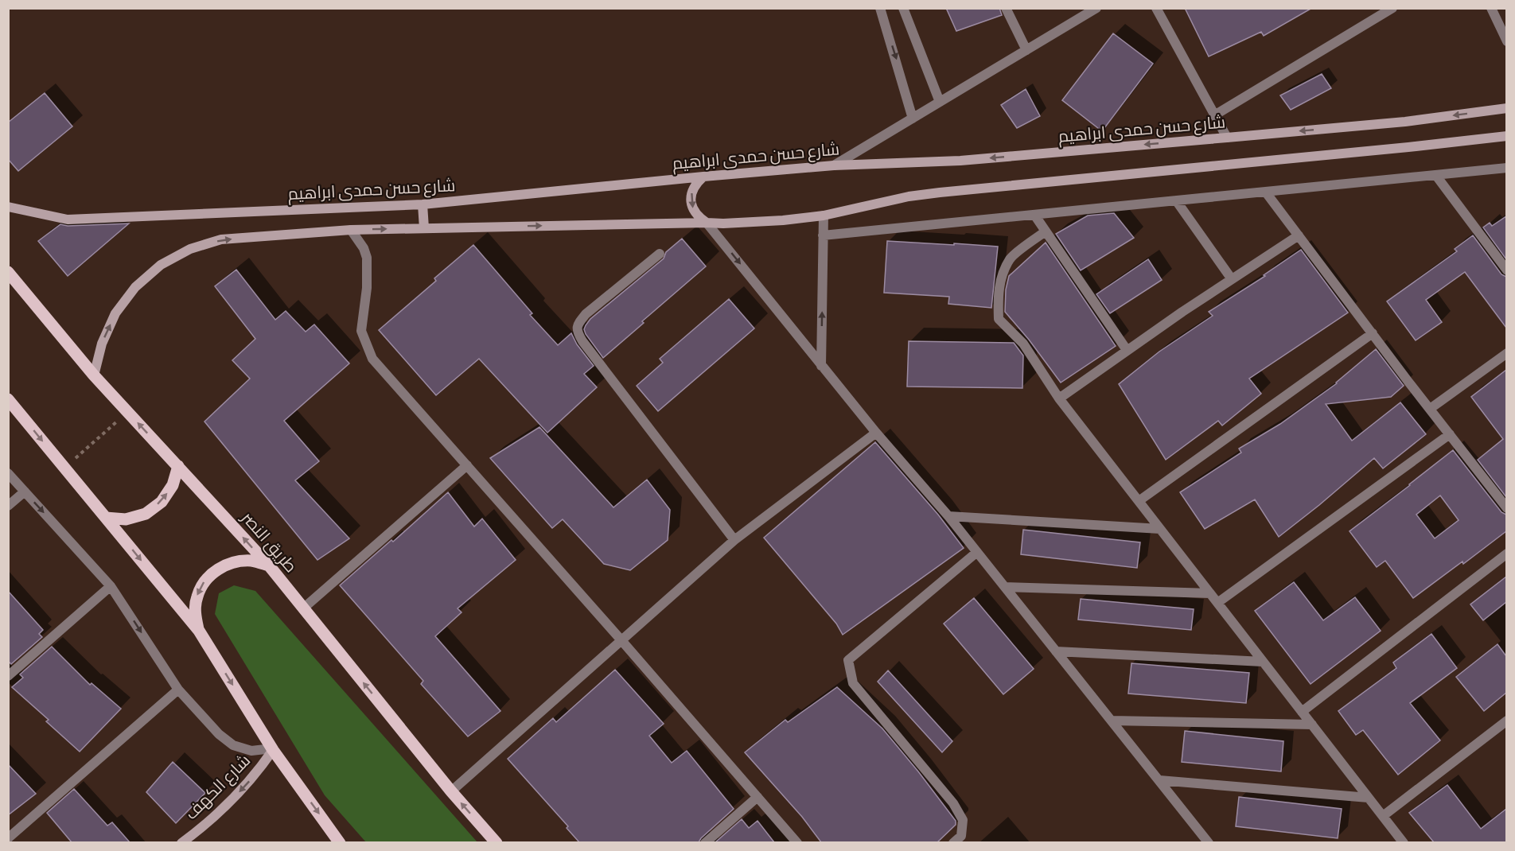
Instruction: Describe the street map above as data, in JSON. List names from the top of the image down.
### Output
{
  "streets": {
    "main road": ["شارع حسن حمدى ابراهيم", "طريق النصر", "شارع الكهف"]
  },
  "one_way": ["شارع الكهف"]
}
